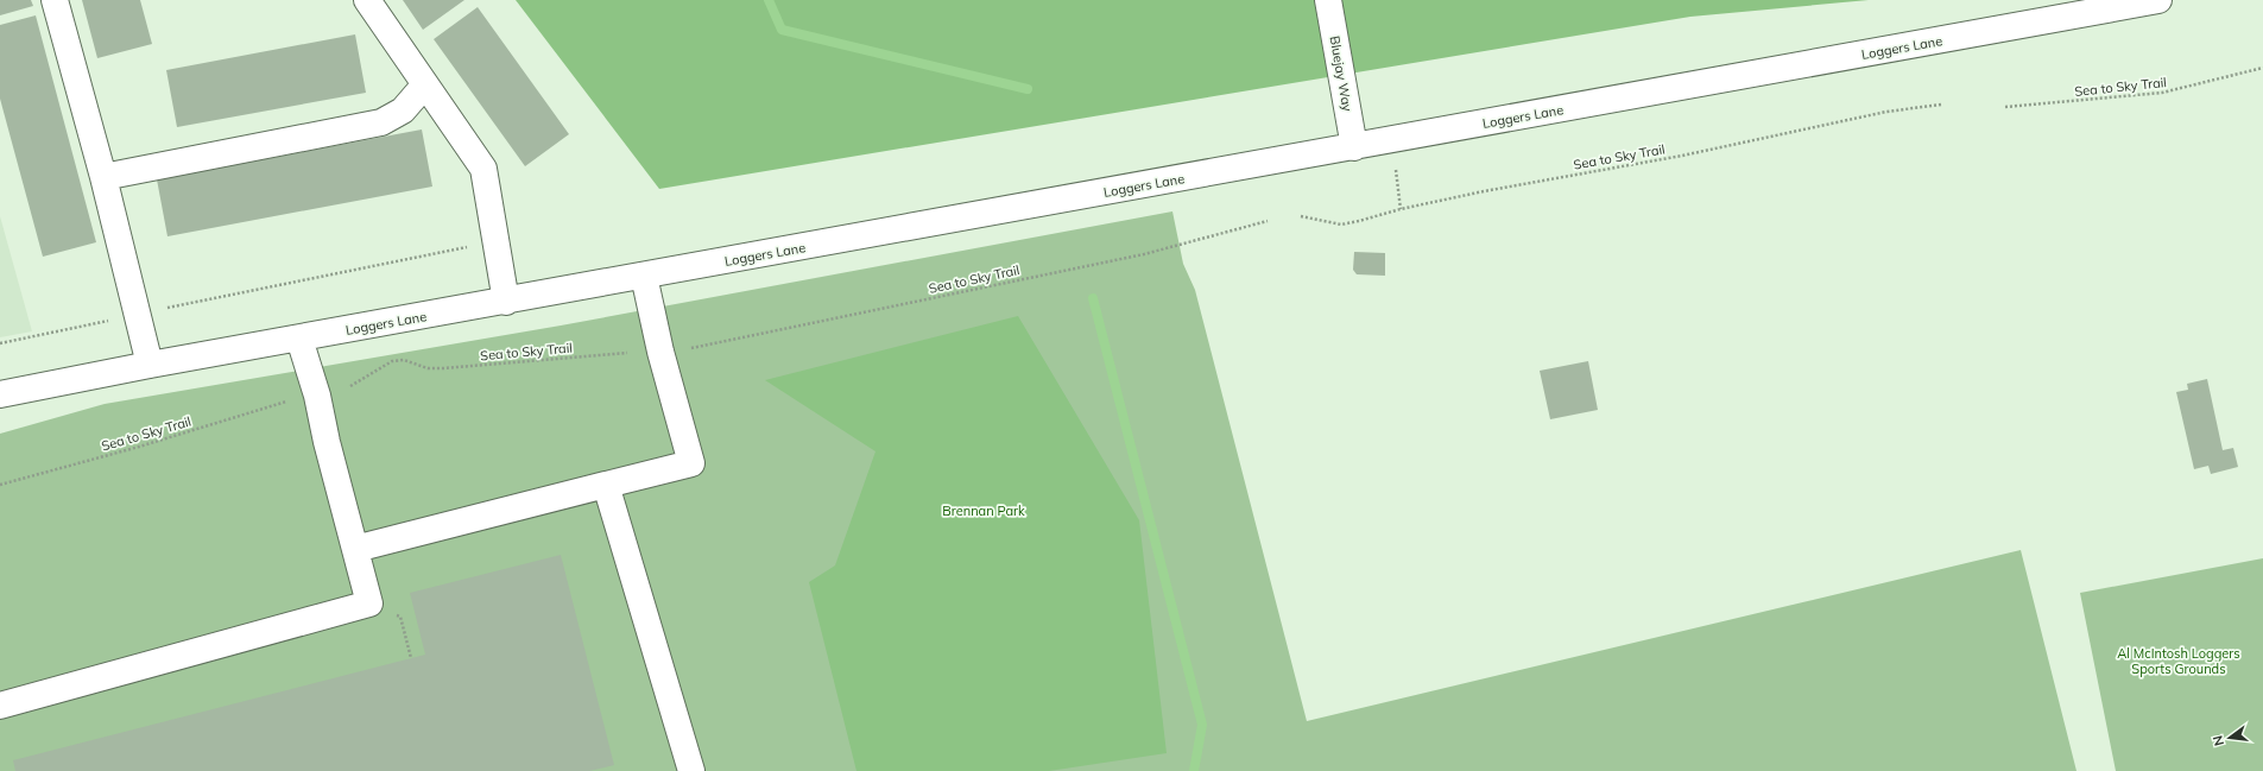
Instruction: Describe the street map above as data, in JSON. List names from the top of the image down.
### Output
{
  "streets": {
    "street": ["Loggers Lane", "Bluejay Way"],
    "path": ["Sea to Sky Trail"]
  },
  "crossings": [
    ["Loggers Lane", "Bluejay Way"]
  ],
  "parks": ["Brennan Park", "Al McIntosh Loggers Sports Grounds"],
  "north": "left"
}
